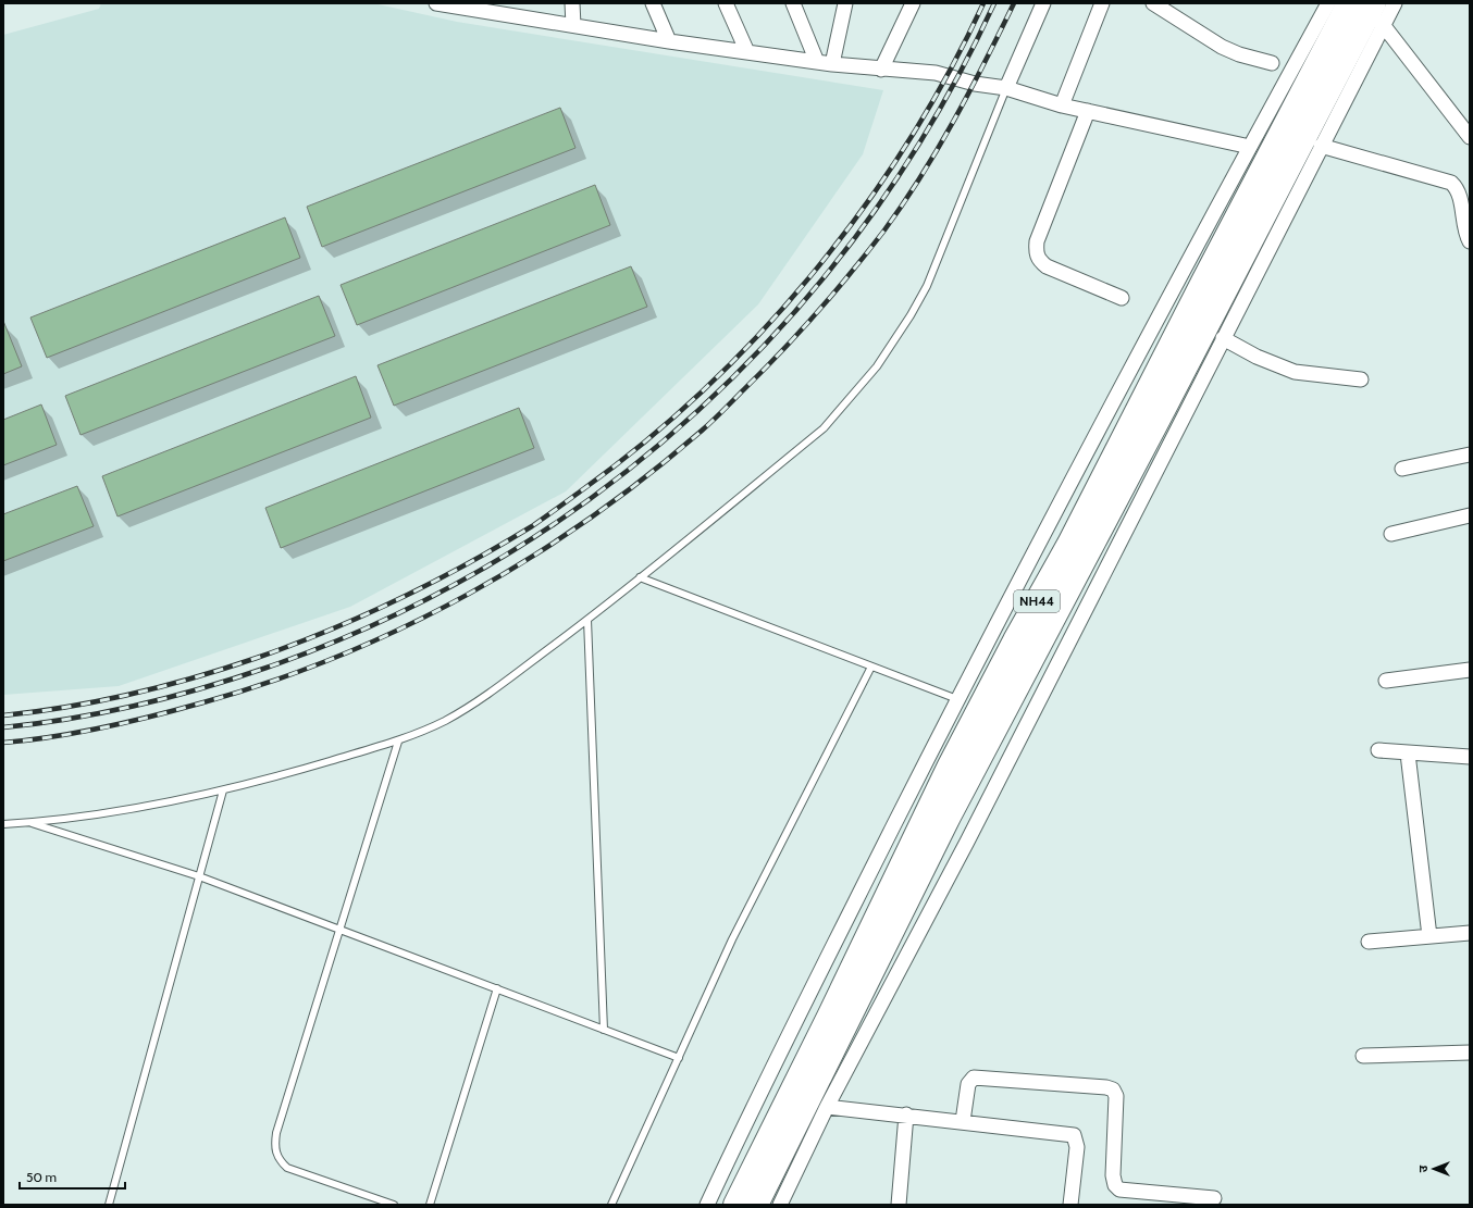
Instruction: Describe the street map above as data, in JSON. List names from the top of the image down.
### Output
{
  "streets": {
    "highway": ["NH44"]
  },
  "scale_bar": "50 m",
  "north": "left"
}
